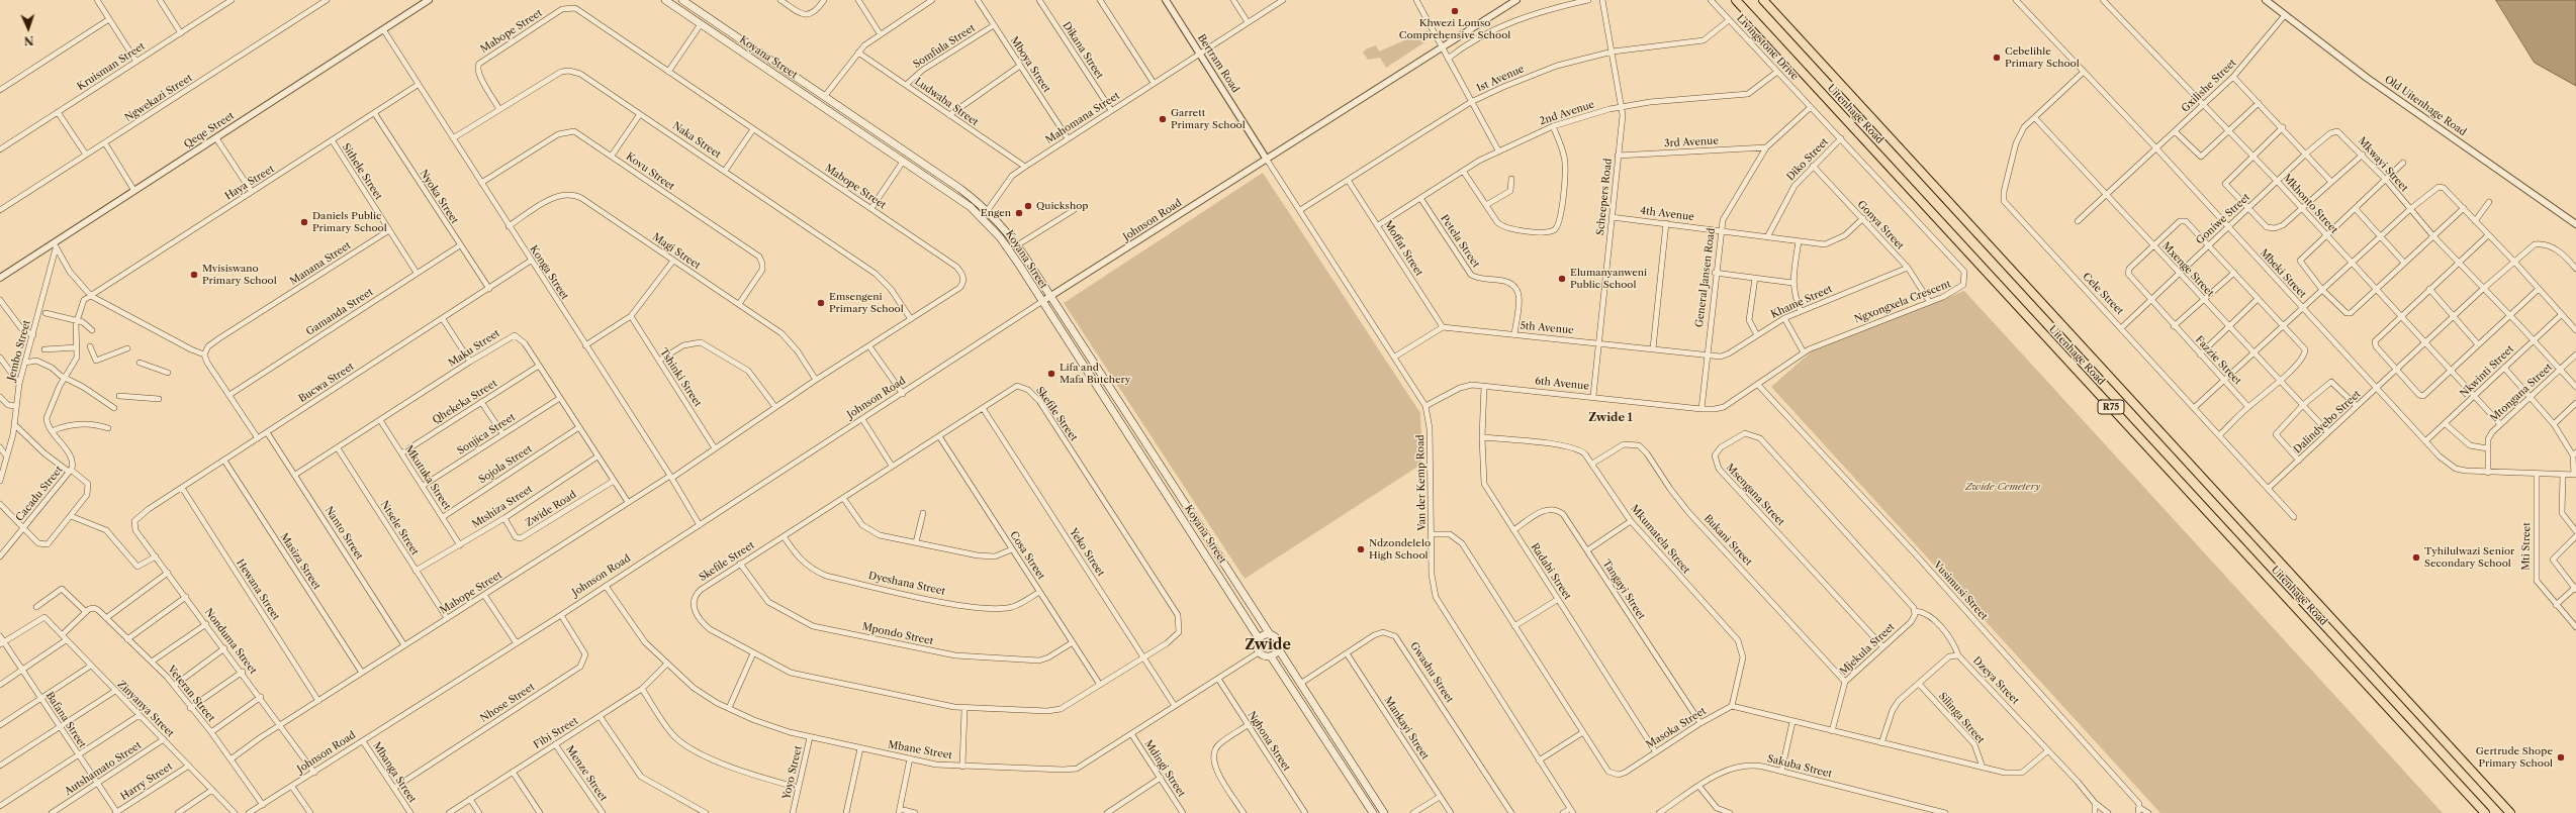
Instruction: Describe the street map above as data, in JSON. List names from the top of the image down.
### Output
{
  "streets": {
    "main road": ["Koyana Street", "Uitenhage Road", "R75"],
    "street": [
      "Mabope Street",
      "Somfula Street",
      "Livingstone Drive",
      "Dikana Street",
      "Bertram Road",
      "Mboya Street",
      "Kruisman Street",
      "1st Avenue",
      "Gxilishe Street",
      "Ngwekazi Street",
      "Ludwaba Street",
      "Old Uitenhage Road",
      "2nd Avenue",
      "Mahomana Street",
      "Qeqe Street",
      "Naka Street",
      "3rd Avenue",
      "Diko Street",
      "Mkwayi Street",
      "Sithele Street",
      "Kovu Street",
      "Haya Street",
      "Nyoka Street",
      "Scheepers Road",
      "Mkhonto Street",
      "4th Avenue",
      "Goniwe Street",
      "Johnson Road",
      "Gonya Street",
      "Petela Street",
      "Moffat Street",
      "Magi Street",
      "Manana Street",
      "Mxenge Street",
      "Konga Street",
      "Mbeki Street",
      "General Jansen Road",
      "Cele Street",
      "Khame Street",
      "Ngxongxela Crescent",
      "Gamanda Street",
      "5th Avenue",
      "Maku Street",
      "Jembo Street",
      "Fazzie Street",
      "Nkwinti Street",
      "Tshinki Street",
      "Bucwa Street",
      "6th Avenue",
      "Mtongana Street",
      "Qhekeka Street",
      "Skefile Street",
      "Dalindyebo Street",
      "Sonjica Street",
      "Sojola Street",
      "Mkutuka Street",
      "Van der Kemp Road",
      "Cacadu Street",
      "Msengana Street",
      "Mtshiza Street",
      "Zwide Road",
      "Ntsele Street",
      "Nanto Street",
      "Mkumatela Street",
      "Bukani Street",
      "Mti Street",
      "Yeko Street",
      "Cosa Street",
      "Masiza Street",
      "Radabi Street",
      "Dyeshana Street",
      "Hewana Street",
      "Tangayi Street",
      "Vusimusi Street",
      "Mpondo Street",
      "Nonduma Street",
      "Mjekula Street",
      "Gwashu Street",
      "Dzeya Street",
      "Veteran Street",
      "Nhose Street",
      "Zinyanya Street",
      "Silinga Street",
      "Bafana Street",
      "Mankayi Street",
      "Masoka Street",
      "Fibi Street",
      "Nghona Street",
      "Mbane Street",
      "Sakuba Street",
      "Autshamato Street",
      "Mdingi Street",
      "Mbanga Street",
      "Yoyo Street",
      "Menze Street",
      "Harry Street"
    ]
  },
  "crossings": [
    ["Mabope Street", "Naka Street"],
    ["Mabope Street", "Magi Street"],
    ["Mabope Street", "Konga Street"],
    ["Mabope Street", "Maku Street"],
    ["Mabope Street", "Tshinki Street"],
    ["Mabope Street", "Ntsele Street"],
    ["Mabope Street", "Nanto Street"],
    ["Mabope Street", "Masiza Street"],
    ["Mabope Street", "Hewana Street"],
    ["Mabope Street", "Nonduma Street"],
    ["Mabope Street", "Veteran Street"],
    ["Somfula Street", "Mboya Street"],
    ["Somfula Street", "Ludwaba Street"],
    ["Livingstone Drive", "1st Avenue"],
    ["Livingstone Drive", "2nd Avenue"],
    ["Livingstone Drive", "General Jansen Road"],
    ["Livingstone Drive", "Ngxongxela Crescent"],
    ["Dikana Street", "Mahomana Street"],
    ["Koyana Street", "Mahomana Street"],
    ["Koyana Street", "Johnson Road"],
    ["Koyana Street", "Gwashu Street"],
    ["Koyana Street", "Mbane Street"],
    ["Bertram Road", "Mahomana Street"],
    ["Bertram Road", "Johnson Road"],
    ["Bertram Road", "Van der Kemp Road"],
    ["Mboya Street", "Mahomana Street"],
    ["1st Avenue", "Scheepers Road"],
    ["1st Avenue", "Moffat Street"],
    ["1st Avenue", "Van der Kemp Road"],
    ["Gxilishe Street", "Old Uitenhage Road"],
    ["Gxilishe Street", "Mkhonto Street"],
    ["Gxilishe Street", "Mxenge Street"],
    ["Gxilishe Street", "Mbeki Street"],
    ["Ludwaba Street", "Mahomana Street"],
    ["2nd Avenue", "Scheepers Road"],
    ["2nd Avenue", "Petela Street"],
    ["2nd Avenue", "Moffat Street"],
    ["Qeqe Street", "Konga Street"],
    ["Qeqe Street", "Jembo Street"],
    ["Naka Street", "Konga Street"],
    ["3rd Avenue", "Scheepers Road"],
    ["3rd Avenue", "General Jansen Road"],
    ["Diko Street", "4th Avenue"],
    ["Diko Street", "Gonya Street"],
    ["Diko Street", "Ngxongxela Crescent"],
    ["Mkwayi Street", "Goniwe Street"],
    ["Mkwayi Street", "Nkwinti Street"],
    ["Mkwayi Street", "Mtongana Street"],
    ["Mkwayi Street", "Dalindyebo Street"],
    ["Sithele Street", "Haya Street"],
    ["Sithele Street", "Manana Street"],
    ["Sithele Street", "Gamanda Street"],
    ["Kovu Street", "Magi Street"],
    ["Kovu Street", "Konga Street"],
    ["Haya Street", "Nyoka Street"],
    ["Haya Street", "Konga Street"],
    ["Nyoka Street", "Gamanda Street"],
    ["Nyoka Street", "Bucwa Street"],
    ["Scheepers Road", "4th Avenue"],
    ["Scheepers Road", "5th Avenue"],
    ["Scheepers Road", "6th Avenue"],
    ["Mkhonto Street", "Goniwe Street"],
    ["Mkhonto Street", "Nkwinti Street"],
    ["Mkhonto Street", "Mtongana Street"],
    ["Mkhonto Street", "Dalindyebo Street"],
    ["4th Avenue", "Gonya Street"],
    ["4th Avenue", "General Jansen Road"],
    ["Goniwe Street", "Mxenge Street"],
    ["Goniwe Street", "Mbeki Street"],
    ["Goniwe Street", "Cele Street"],
    ["Goniwe Street", "Fazzie Street"],
    ["Johnson Road", "Konga Street"],
    ["Johnson Road", "Van der Kemp Road"],
    ["Johnson Road", "Nonduma Street"],
    ["Johnson Road", "Veteran Street"],
    ["Johnson Road", "Nhose Street"],
    ["Johnson Road", "Mbane Street"],
    ["Johnson Road", "Mbanga Street"],
    ["Gonya Street", "Khame Street"],
    ["Gonya Street", "Ngxongxela Crescent"],
    ["Petela Street", "5th Avenue"],
    ["Moffat Street", "5th Avenue"],
    ["Magi Street", "Konga Street"],
    ["Mxenge Street", "Cele Street"],
    ["Mxenge Street", "Fazzie Street"],
    ["Mxenge Street", "Dalindyebo Street"],
    ["Konga Street", "Bucwa Street"],
    ["Mbeki Street", "Cele Street"],
    ["Mbeki Street", "Nkwinti Street"],
    ["Mbeki Street", "Mtongana Street"],
    ["Mbeki Street", "Dalindyebo Street"],
    ["Mbeki Street", "Mti Street"],
    ["General Jansen Road", "Khame Street"],
    ["General Jansen Road", "Ngxongxela Crescent"],
    ["General Jansen Road", "5th Avenue"],
    ["General Jansen Road", "6th Avenue"],
    ["Cele Street", "Dalindyebo Street"],
    ["Khame Street", "5th Avenue"],
    ["Ngxongxela Crescent", "6th Avenue"],
    ["Ngxongxela Crescent", "Vusimusi Street"],
    ["Maku Street", "Qhekeka Street"],
    ["Maku Street", "Sonjica Street"],
    ["Maku Street", "Sojola Street"],
    ["Maku Street", "Mkutuka Street"],
    ["Maku Street", "Mtshiza Street"],
    ["Maku Street", "Zwide Road"],
    ["Maku Street", "Ntsele Street"],
    ["Maku Street", "Nanto Street"],
    ["Bucwa Street", "Nanto Street"],
    ["Bucwa Street", "Masiza Street"],
    ["Bucwa Street", "Hewana Street"],
    ["Bucwa Street", "Nonduma Street"],
    ["6th Avenue", "Van der Kemp Road"],
    ["6th Avenue", "Radabi Street"],
    ["Qhekeka Street", "Mkutuka Street"],
    ["Skefile Street", "Yeko Street"],
    ["Skefile Street", "Cosa Street"],
    ["Skefile Street", "Dyeshana Street"],
    ["Skefile Street", "Mpondo Street"],
    ["Sonjica Street", "Mkutuka Street"],
    ["Sojola Street", "Mkutuka Street"],
    ["Mkutuka Street", "Mtshiza Street"],
    ["Van der Kemp Road", "Masoka Street"],
    ["Msengana Street", "Mjekula Street"],
    ["Mtshiza Street", "Zwide Road"],
    ["Mtshiza Street", "Ntsele Street"],
    ["Mkumatela Street", "Bukani Street"],
    ["Mkumatela Street", "Radabi Street"],
    ["Mkumatela Street", "Masoka Street"],
    ["Bukani Street", "Mjekula Street"],
    ["Yeko Street", "Mbane Street"],
    ["Cosa Street", "Dyeshana Street"],
    ["Cosa Street", "Mpondo Street"],
    ["Radabi Street", "Tangayi Street"],
    ["Radabi Street", "Masoka Street"],
    ["Tangayi Street", "Masoka Street"],
    ["Gwashu Street", "Mankayi Street"],
    ["Dzeya Street", "Silinga Street"],
    ["Nhose Street", "Mbanga Street"],
    ["Zinyanya Street", "Bafana Street"],
    ["Zinyanya Street", "Autshamato Street"],
    ["Zinyanya Street", "Harry Street"],
    ["Bafana Street", "Autshamato Street"],
    ["Bafana Street", "Harry Street"],
    ["Fibi Street", "Mbane Street"],
    ["Fibi Street", "Menze Street"],
    ["Nghona Street", "Mbane Street"],
    ["Mbane Street", "Mdingi Street"],
    ["Mbane Street", "Yoyo Street"]
  ],
  "districts": ["Zwide 1", "Zwide"],
  "parks": ["Zwide Cemetery"],
  "places": [
    "Khwezi Lomso Comprehensive School",
    "Cebelihle Primary School",
    "Garrett Primary School",
    "Quickshop",
    "Engen",
    "Daniels Public Primary School",
    "Mvisiswano Primary School",
    "Elumanyanweni Public School",
    "Emsengeni Primary School",
    "Lifa and Mafa Butchery",
    "Ndzondelelo High School",
    "Tyhilulwazi Senior Secondary School",
    "Gertrude Shope Primary School"
  ],
  "north": "bottom"
}
